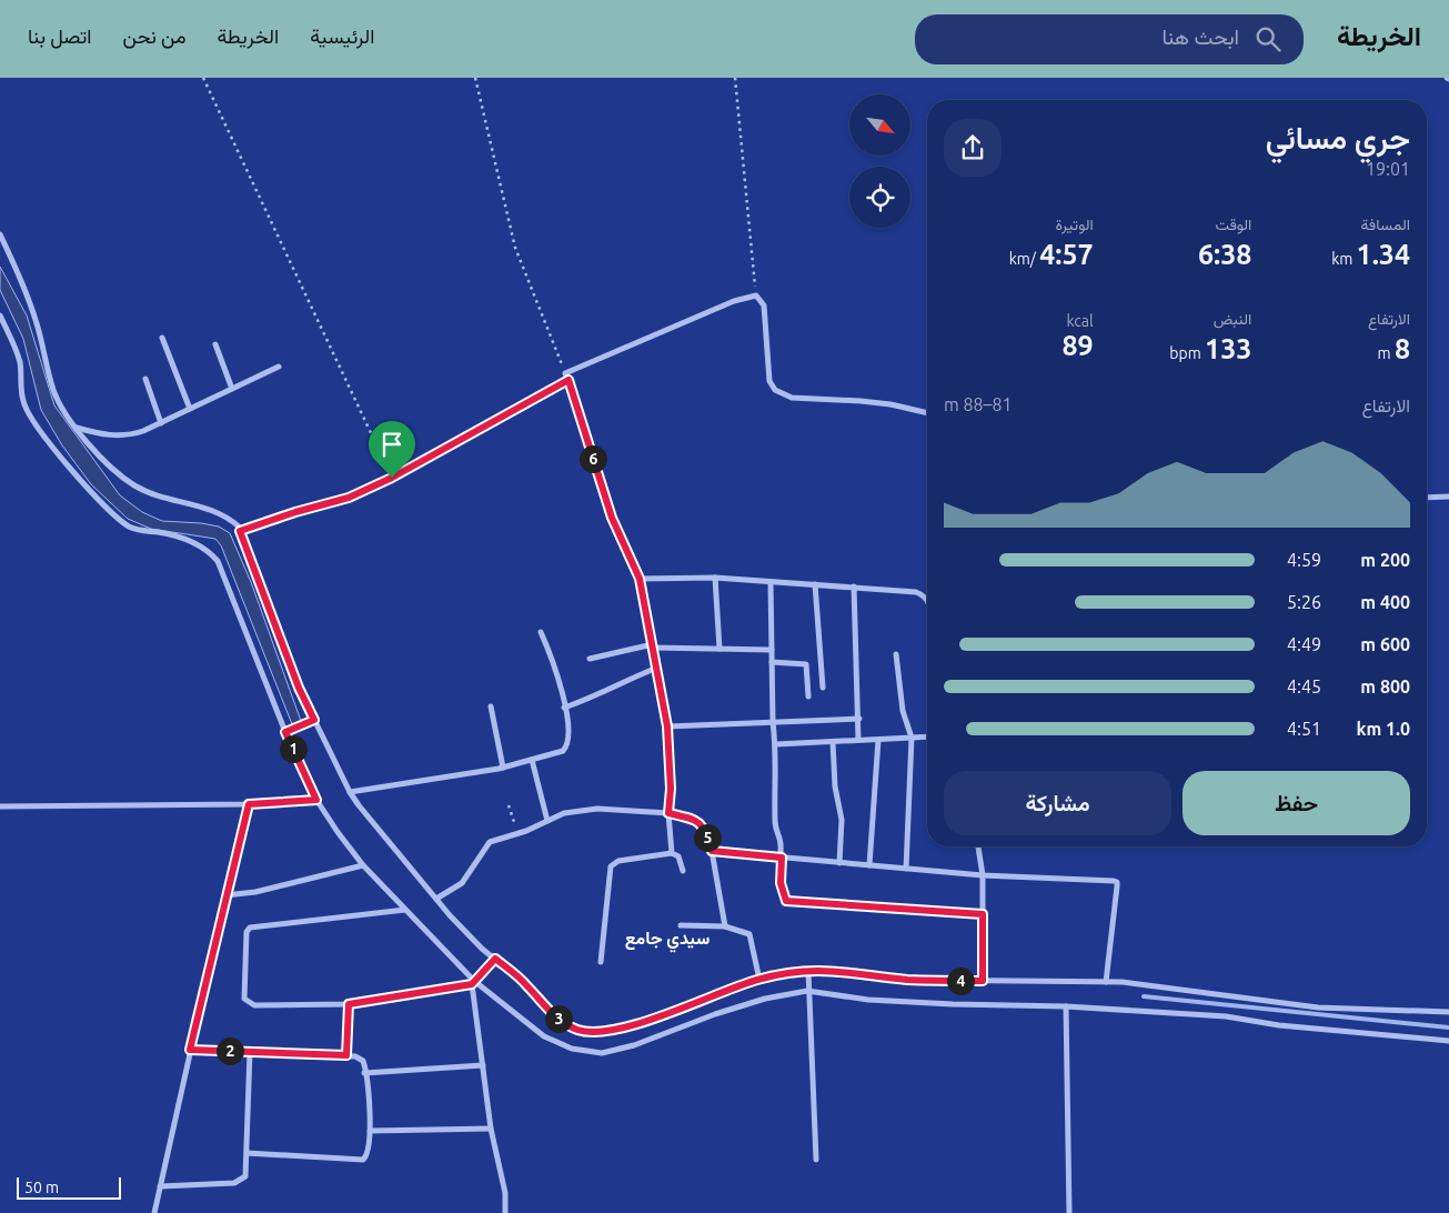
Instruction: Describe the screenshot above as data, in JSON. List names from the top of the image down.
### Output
{
  "districts": ["سيدي جامع"],
  "scale_bar": "50 m",
  "north": "bottom right",
  "page": {
    "header": "الخريطة",
    "search": "ابحث هنا",
    "nav": [
      "الرئيسية",
      "الخريطة",
      "من نحن",
      "اتصل بنا"
    ],
    "heading": ["جري مسائي", "19:01"],
    "stats": [
      ["المسافة", "1.34 km"],
      ["الوقت", "6:38"],
      ["الوتيرة", "4:57 /km"],
      ["الارتفاع", "8 m"],
      ["النبض", "133 bpm"],
      ["kcal", "89"]
    ],
    "chart": ["الارتفاع", "81–88 m"],
    "pins": [
      "6",
      "1",
      "5",
      "4",
      "3",
      "2"
    ],
    "list": [
      {
        "name": "200 m",
        "note": "4:59"
      },
      {
        "name": "400 m",
        "note": "5:26"
      },
      {
        "name": "600 m",
        "note": "4:49"
      },
      {
        "name": "800 m",
        "note": "4:45"
      },
      {
        "name": "1.0 km",
        "note": "4:51"
      }
    ],
    "buttons": ["حفظ", "مشاركة"],
    "scale": "50 m"
  }
}
